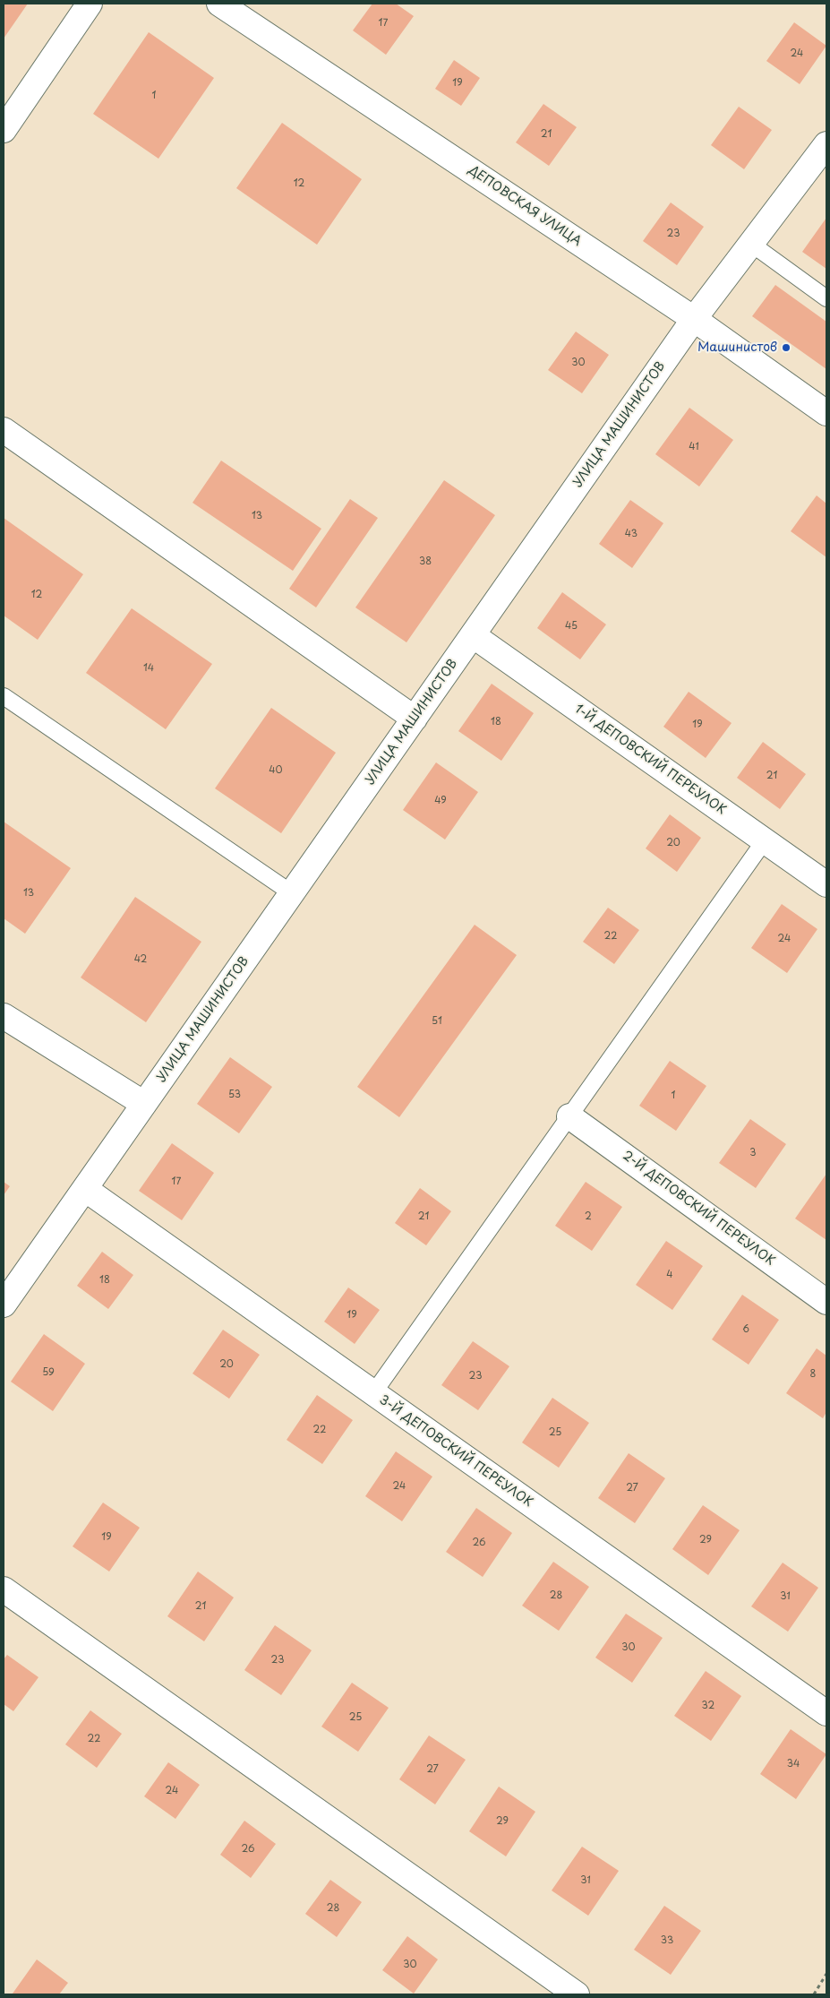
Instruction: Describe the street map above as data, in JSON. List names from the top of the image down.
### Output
{
  "streets": {
    "street": [
      "ДЕПОВСКАЯ УЛИЦА",
      "УЛИЦА МАШИНИСТОВ",
      "1-Й ДЕПОВСКИЙ ПЕРЕУЛОК",
      "2-Й ДЕПОВСКИЙ ПЕРЕУЛОК",
      "3-Й ДЕПОВСКИЙ ПЕРЕУЛОК"
    ]
  },
  "crossings": [
    ["ДЕПОВСКАЯ УЛИЦА", "УЛИЦА МАШИНИСТОВ"],
    ["УЛИЦА МАШИНИСТОВ", "1-Й ДЕПОВСКИЙ ПЕРЕУЛОК"],
    ["УЛИЦА МАШИНИСТОВ", "3-Й ДЕПОВСКИЙ ПЕРЕУЛОК"]
  ],
  "places": ["Машинистов"],
  "house_numbers": [
    "17",
    "24",
    "19",
    "1",
    "21",
    "12",
    "23",
    "30",
    "41",
    "13",
    "43",
    "38",
    "12",
    "45",
    "14",
    "18",
    "19",
    "40",
    "21",
    "49",
    "20",
    "13",
    "22",
    "24",
    "42",
    "51",
    "53",
    "1",
    "3",
    "17",
    "21",
    "2",
    "4",
    "18",
    "19",
    "6",
    "20",
    "59",
    "8",
    "23",
    "22",
    "25",
    "24",
    "27",
    "19",
    "29",
    "26",
    "28",
    "31",
    "21",
    "30",
    "23",
    "32",
    "25",
    "22",
    "34",
    "27",
    "24",
    "29",
    "26",
    "31",
    "28",
    "33",
    "30"
  ]
}
